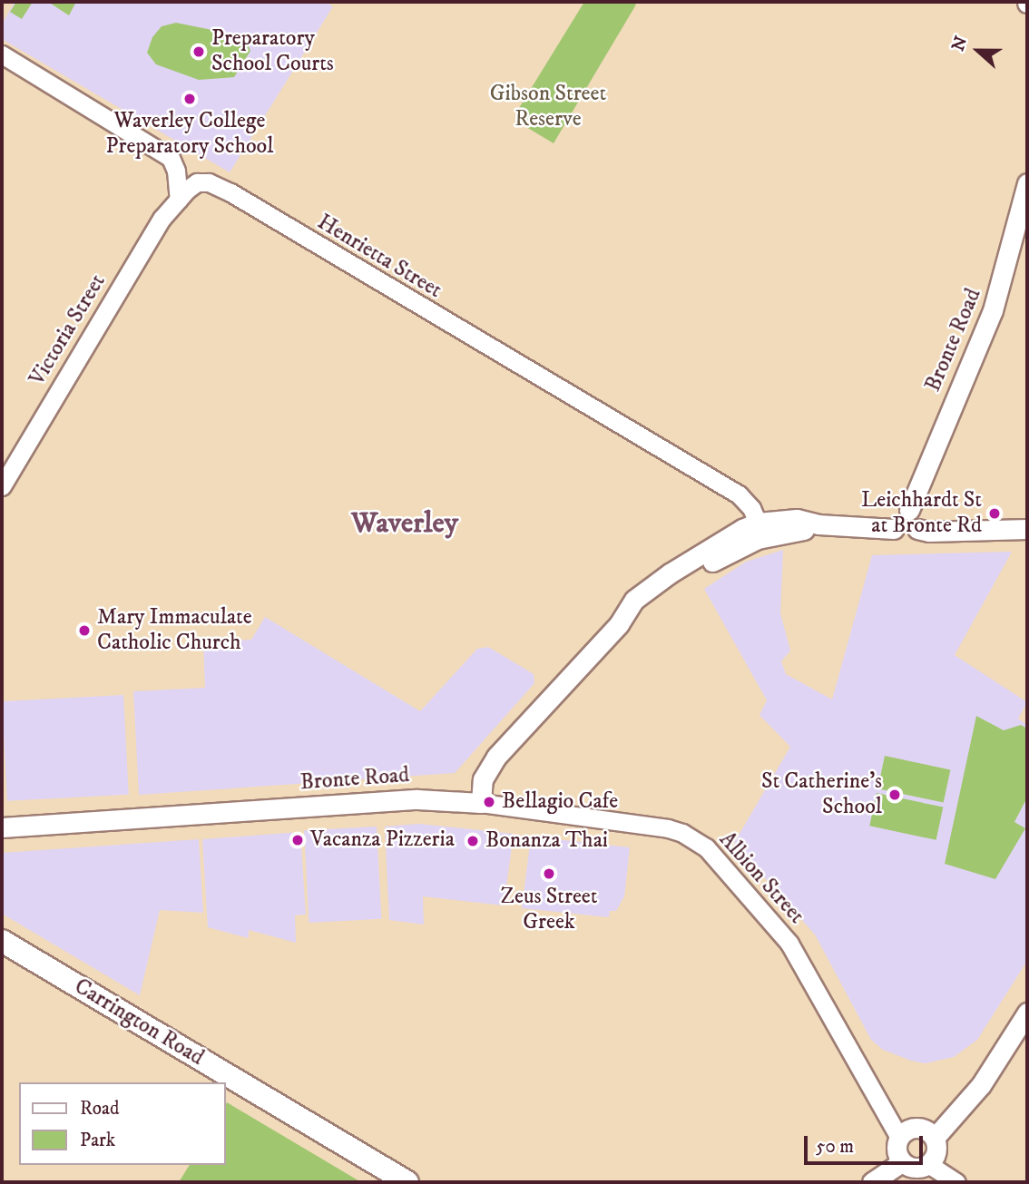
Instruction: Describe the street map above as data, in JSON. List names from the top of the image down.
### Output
{
  "streets": {
    "main road": ["Bronte Road", "Carrington Road"],
    "street": ["Henrietta Street", "Victoria Street", "Albion Street"]
  },
  "crossings": [
    ["Henrietta Street", "Victoria Street"],
    ["Bronte Road", "Albion Street"]
  ],
  "districts": ["Waverley"],
  "parks": ["Gibson Street Reserve"],
  "places": [
    "Preparatory School Courts",
    "Waverley College Preparatory School",
    "Leichhardt St at Bronte Rd",
    "Mary Immaculate Catholic Church",
    "St Catherine's School",
    "Bellagio Cafe",
    "Vacanza Pizzeria",
    "Bonanza Thai",
    "Zeus Street Greek"
  ],
  "legend": ["Road", "Park"],
  "scale_bar": "50 m",
  "north": "left"
}
